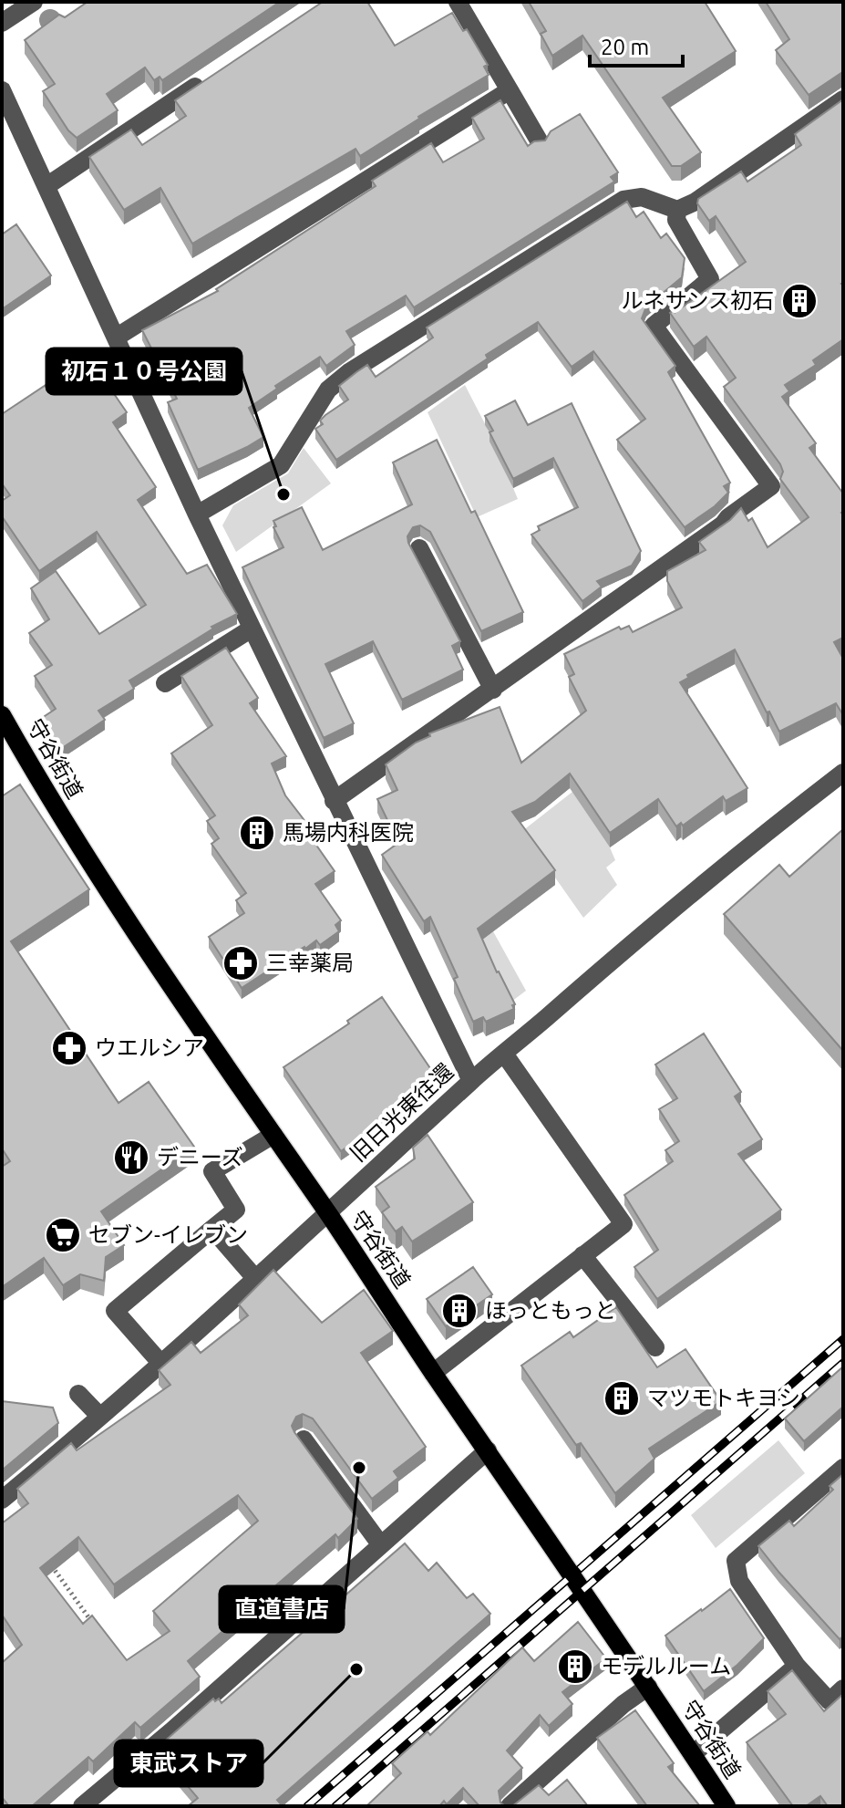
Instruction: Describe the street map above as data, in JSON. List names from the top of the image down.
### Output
{
  "streets": {
    "main road": ["守谷街道"],
    "street": ["旧日光東往還"]
  },
  "crossings": [
    ["守谷街道", "旧日光東往還"]
  ],
  "places": {
    "building": [
      "ルネサンス初石",
      "馬場内科医院",
      "ほっともっと",
      "マツモトキヨシ",
      "モデルルーム"
    ],
    "other": ["初石１０号公園", "直道書店", "東武ストア"],
    "pharmacy": ["三幸薬局", "ウエルシア"],
    "restaurant": ["デニーズ"],
    "supermarket": ["セブン-イレブン"]
  },
  "scale_bar": "20 m"
}
